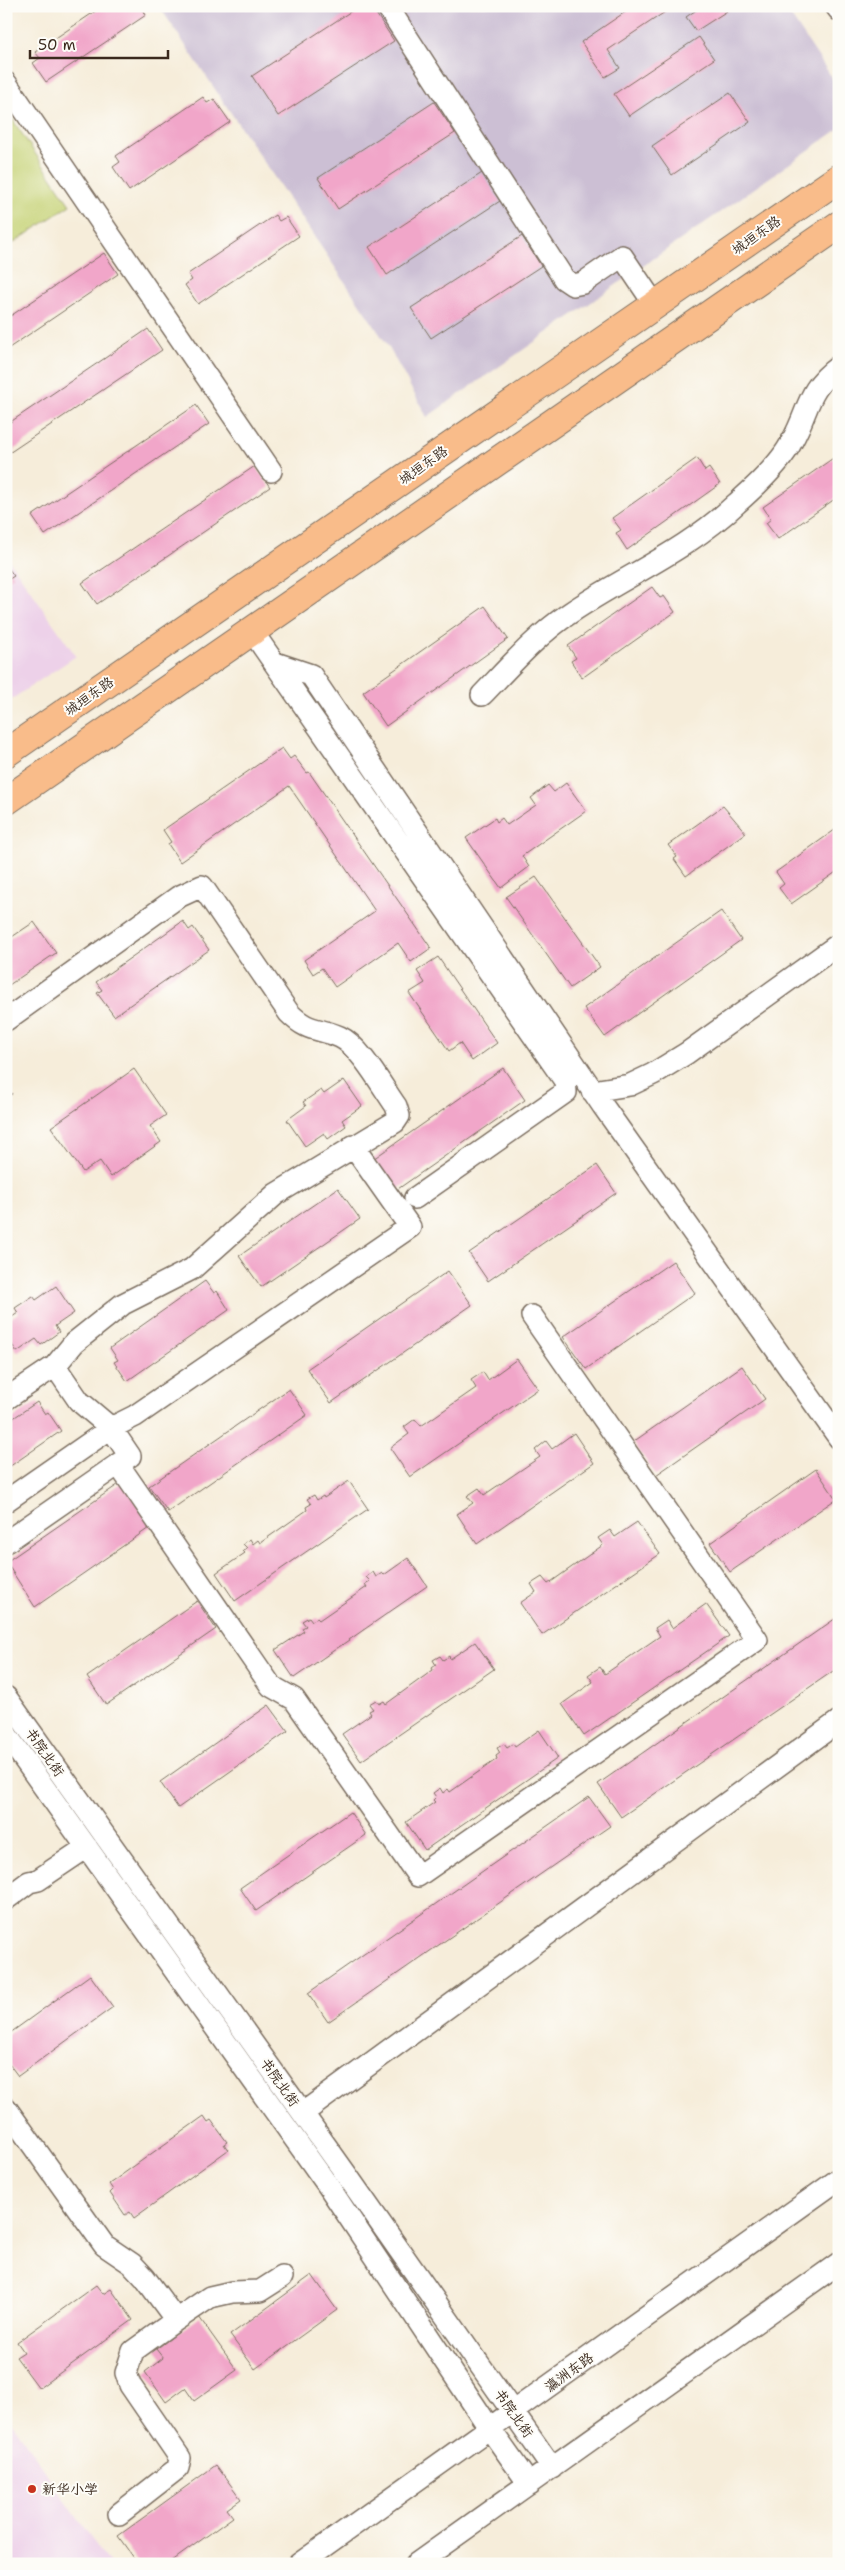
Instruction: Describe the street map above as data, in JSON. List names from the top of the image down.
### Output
{
  "streets": {
    "main road": ["城垣东路"],
    "street": ["书院北街", "瀛洲东路"]
  },
  "crossings": [
    ["书院北街", "瀛洲东路"]
  ],
  "places": ["新华小学"],
  "scale_bar": "50 m"
}
